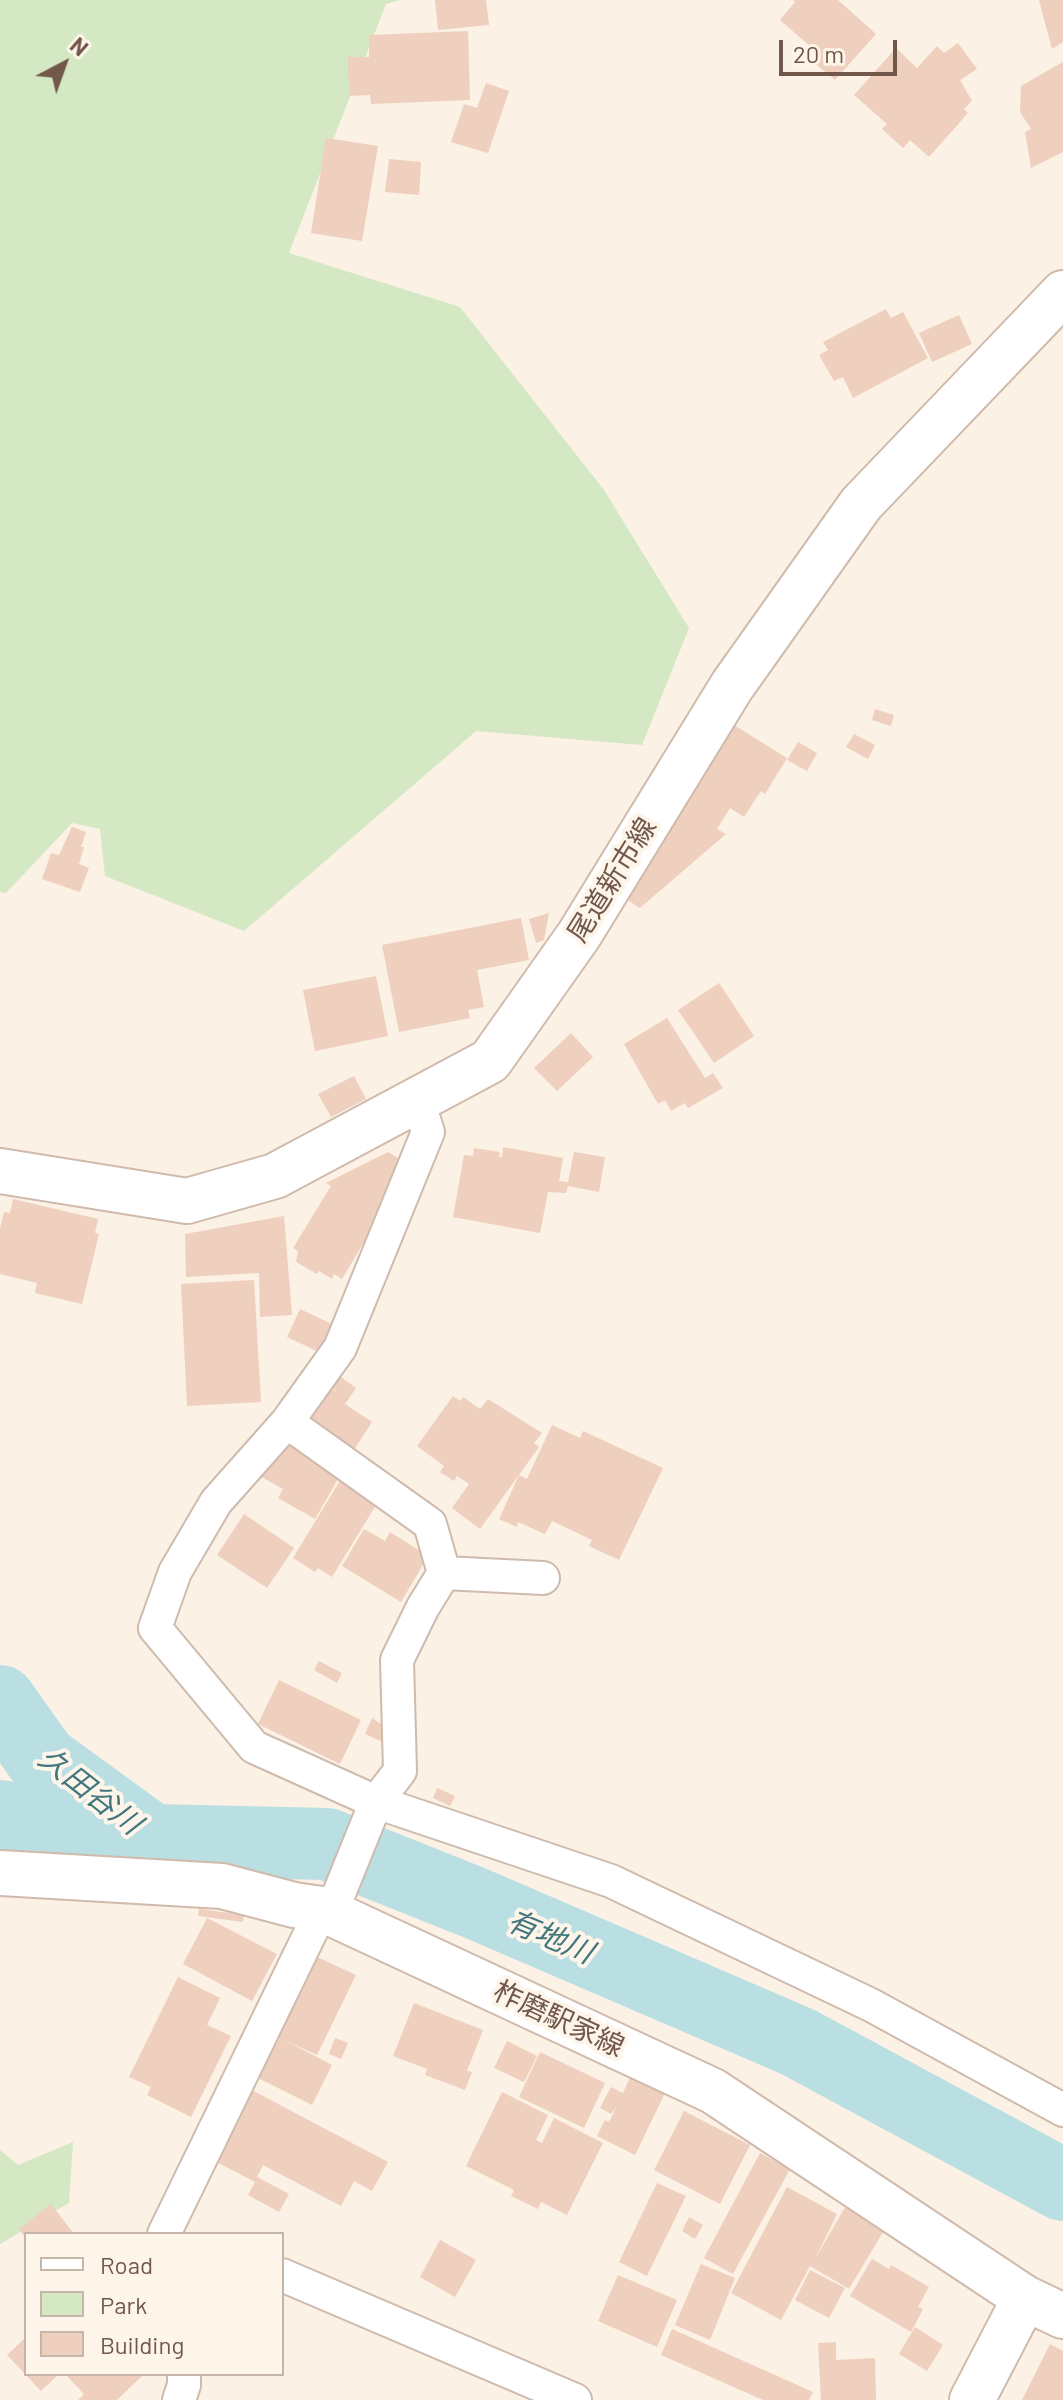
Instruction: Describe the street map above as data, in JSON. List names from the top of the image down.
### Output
{
  "streets": {
    "main road": ["尾道新市線", "柞磨駅家線"]
  },
  "water": ["久田谷川", "有地川"],
  "legend": ["Road", "Park", "Building"],
  "scale_bar": "20 m",
  "north": "top right"
}
